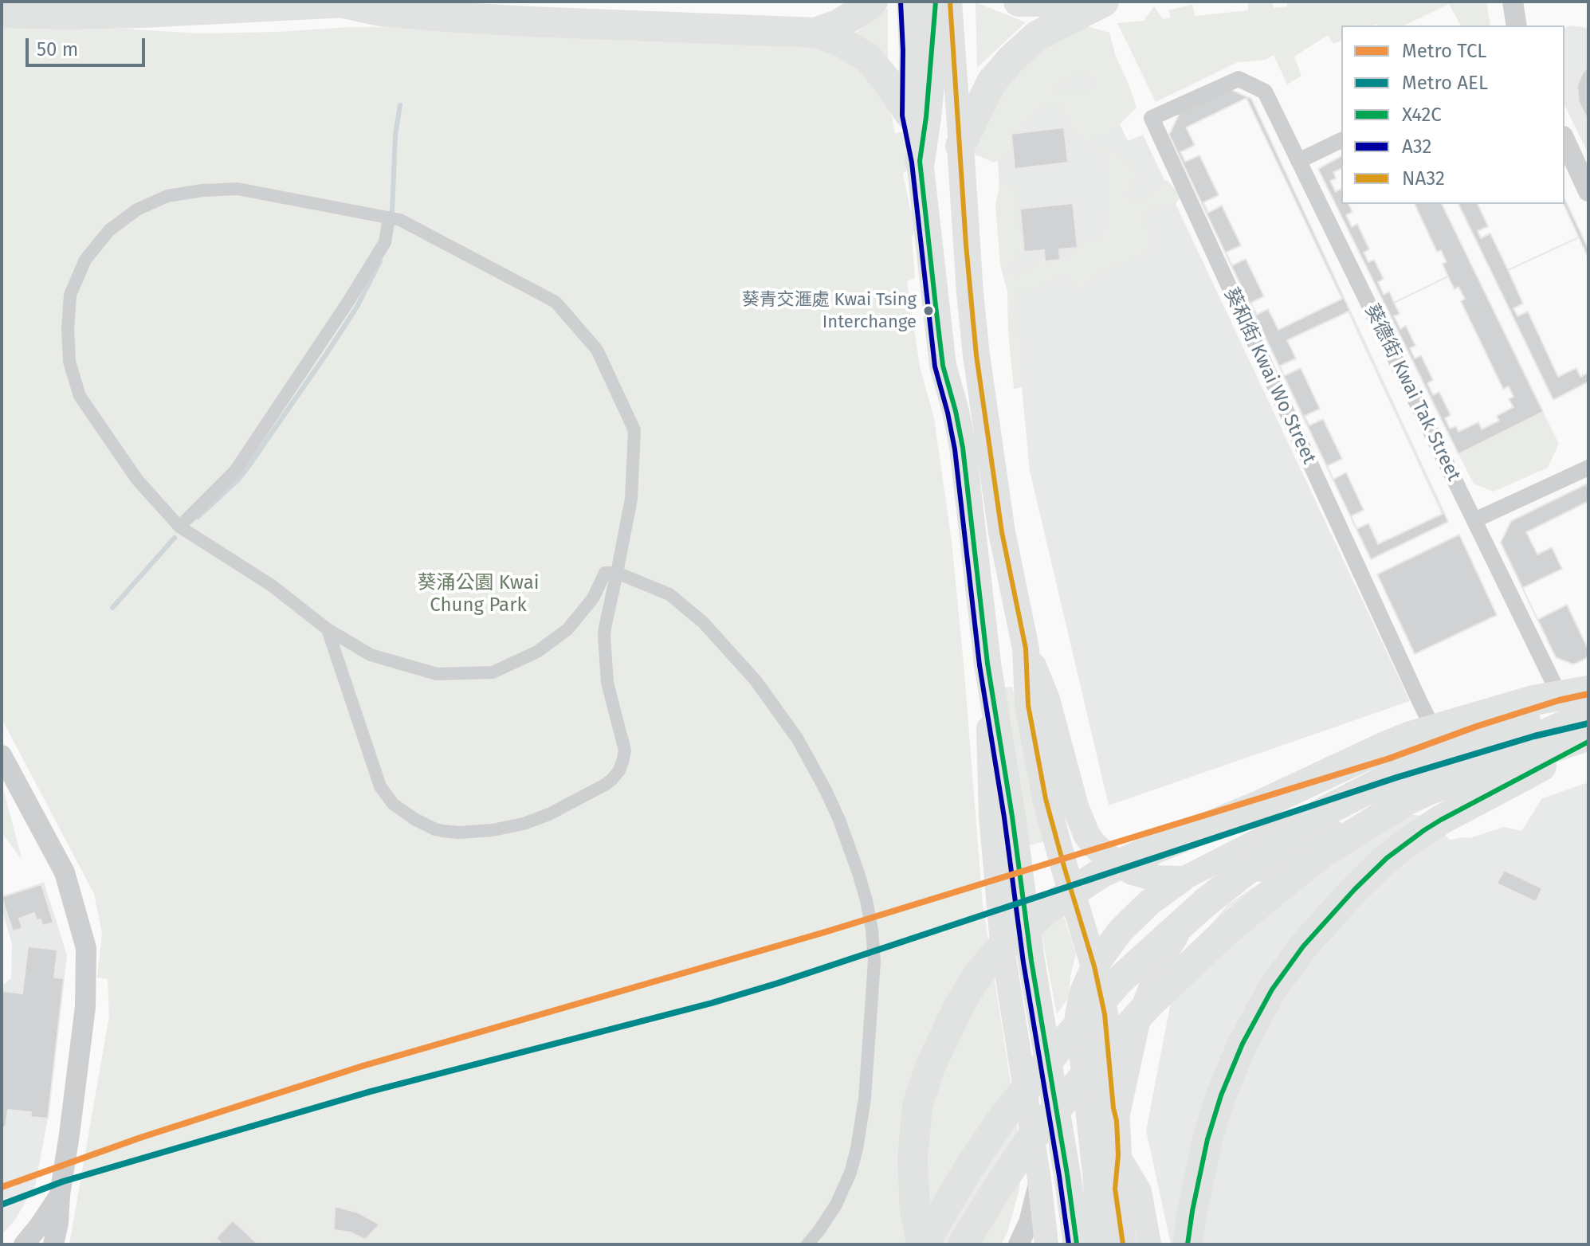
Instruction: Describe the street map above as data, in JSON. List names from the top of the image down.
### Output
{
  "streets": {
    "street": ["葵和街 Kwai Wo Street", "葵德街 Kwai Tak Street"]
  },
  "crossings": [
    ["葵和街 Kwai Wo Street", "葵德街 Kwai Tak Street"]
  ],
  "parks": ["葵涌公園 Kwai Chung Park"],
  "places": ["葵青交滙處 Kwai Tsing Interchange"],
  "lines": [
    "transit line X42C",
    "transit line A32",
    "transit line NA32",
    "metro line TCL",
    "metro line AEL"
  ],
  "legend": [
    "Metro TCL",
    "Metro AEL",
    "X42C",
    "A32",
    "NA32"
  ],
  "scale_bar": "50 m"
}
